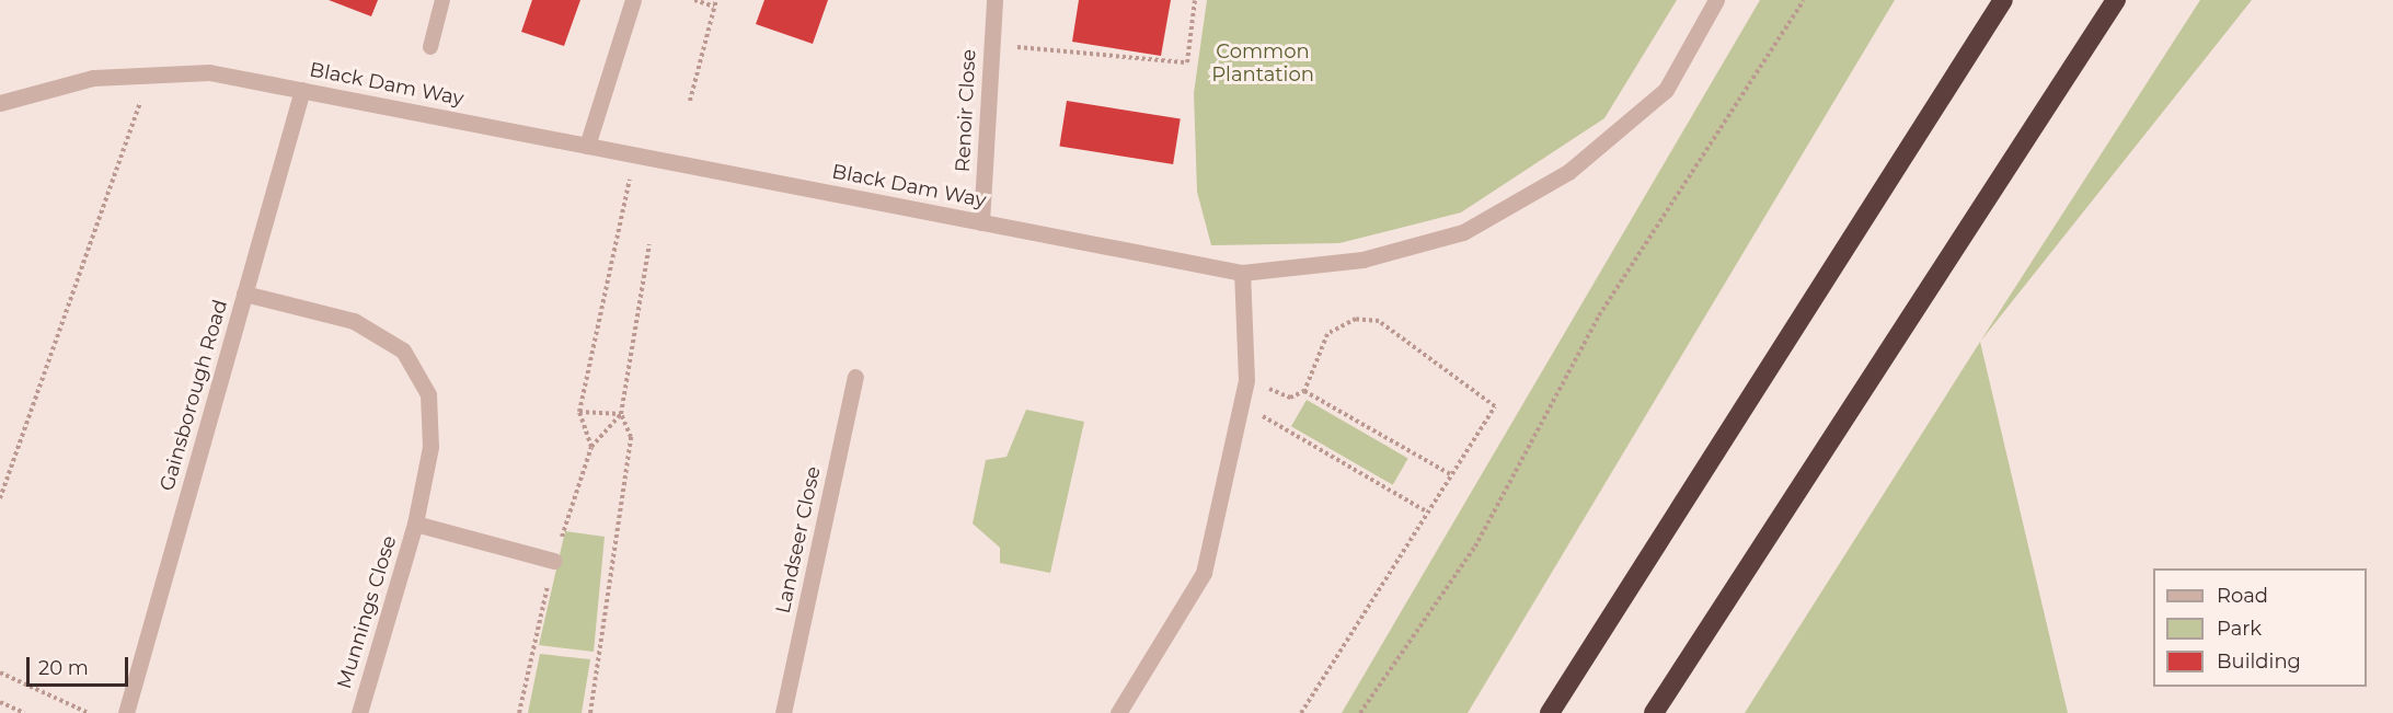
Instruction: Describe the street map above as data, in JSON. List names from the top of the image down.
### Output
{
  "streets": {
    "street": [
      "Black Dam Way",
      "Renoir Close",
      "Gainsborough Road",
      "Landseer Close",
      "Munnings Close"
    ]
  },
  "crossings": [
    ["Black Dam Way", "Renoir Close"],
    ["Black Dam Way", "Gainsborough Road"],
    ["Gainsborough Road", "Munnings Close"]
  ],
  "parks": ["Common Plantation"],
  "legend": ["Road", "Park", "Building"],
  "scale_bar": "20 m"
}
